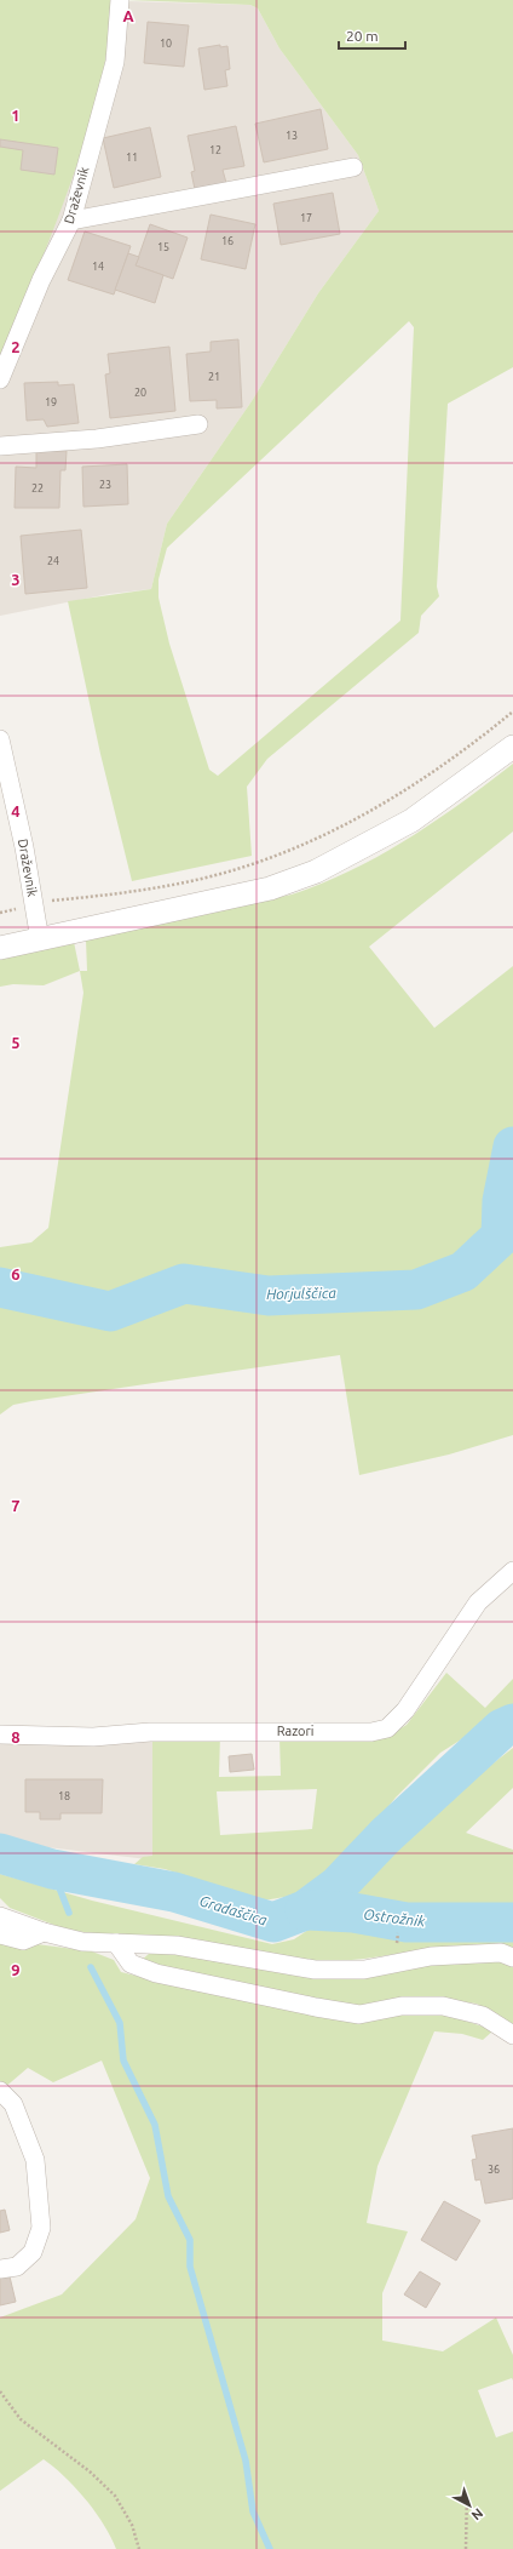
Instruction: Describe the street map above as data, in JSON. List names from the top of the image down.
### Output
{
  "streets": {
    "street": ["Draževnik", "Razori"]
  },
  "water": ["Horjulščica", "Gradaščica", "Ostrožnik"],
  "house_numbers": [
    "10",
    "13",
    "12",
    "11",
    "17",
    "16",
    "15",
    "14",
    "21",
    "20",
    "19",
    "23",
    "22",
    "24",
    "18",
    "36"
  ],
  "scale_bar": "20 m",
  "north": "bottom right",
  "grid": {
    "columns": ["A"],
    "rows": [
      "1",
      "2",
      "3",
      "4",
      "5",
      "6",
      "7",
      "8",
      "9"
    ]
  }
}
